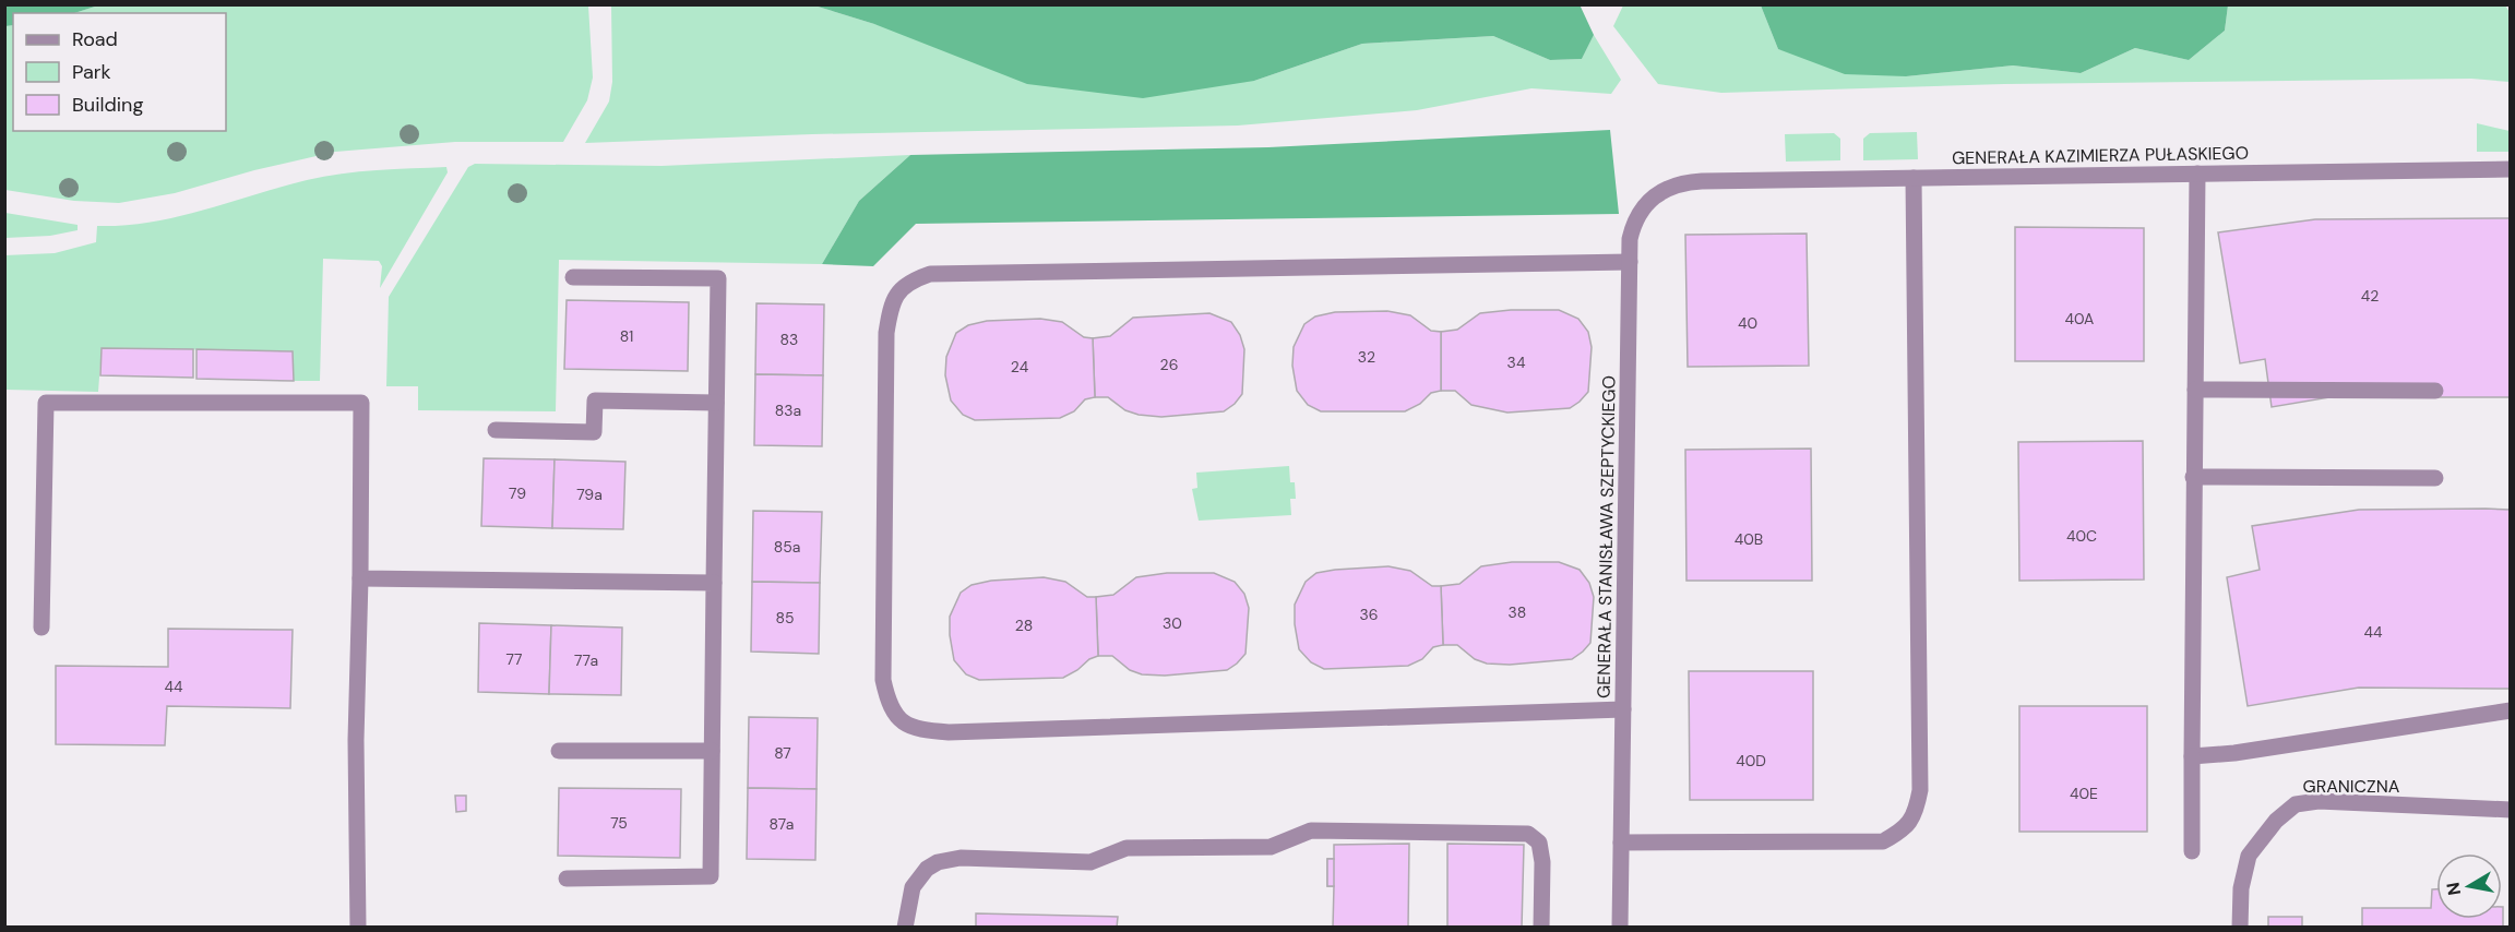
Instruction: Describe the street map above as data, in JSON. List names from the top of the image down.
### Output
{
  "streets": {
    "street": ["GENERAŁA KAZIMIERZA PUŁASKIEGO", "GENERAŁA STANISŁAWA SZEPTYCKIEGO", "GRANICZNA"]
  },
  "crossings": [
    ["GENERAŁA KAZIMIERZA PUŁASKIEGO", "GENERAŁA STANISŁAWA SZEPTYCKIEGO"]
  ],
  "house_numbers": [
    "42",
    "40A",
    "40",
    "81",
    "83",
    "32",
    "34",
    "26",
    "24",
    "83a",
    "79",
    "79a",
    "40C",
    "40B",
    "85a",
    "38",
    "36",
    "85",
    "30",
    "28",
    "44",
    "77",
    "77a",
    "44",
    "87",
    "40D",
    "40E",
    "75",
    "87a"
  ],
  "legend": ["Road", "Park", "Building"],
  "north": "left"
}
